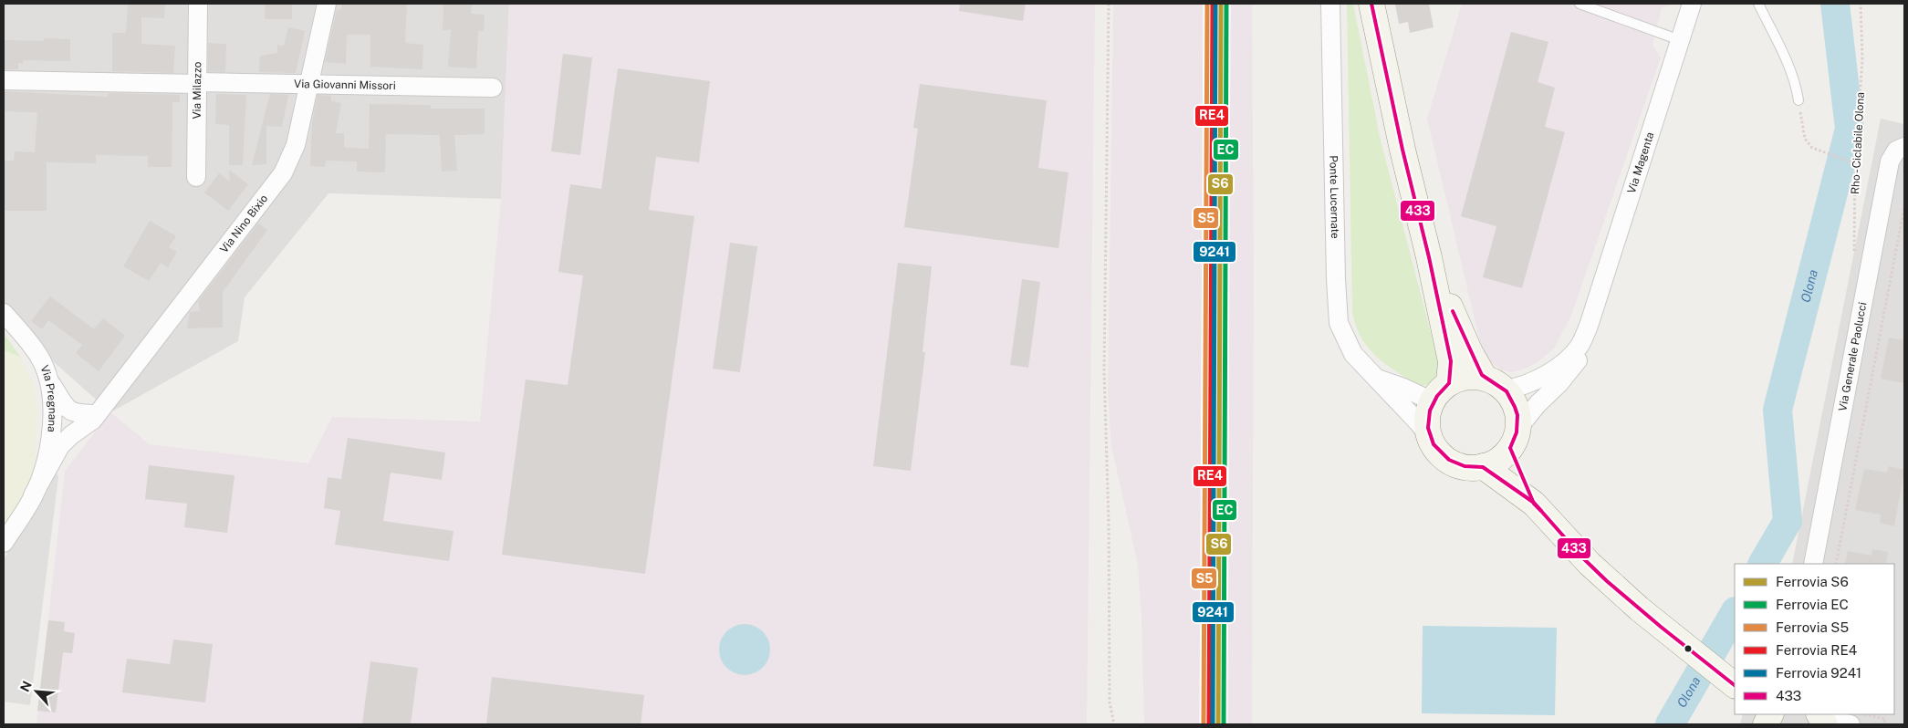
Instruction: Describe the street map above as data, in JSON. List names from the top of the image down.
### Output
{
  "streets": {
    "street": [
      "Via Giovanni Missori",
      "Via Milazzo",
      "Via Magenta",
      "Ponte Lucernate",
      "Via Nino Bixio",
      "Via Generale Paolucci",
      "Via Pregnana"
    ],
    "path": ["Rho - Ciclabile Olona"]
  },
  "crossings": [
    ["Via Giovanni Missori", "Via Milazzo"],
    ["Via Giovanni Missori", "Via Nino Bixio"],
    ["Rho - Ciclabile Olona", "Via Generale Paolucci"],
    ["Via Magenta", "Ponte Lucernate"],
    ["Via Nino Bixio", "Via Pregnana"]
  ],
  "water": ["Olona"],
  "lines": [
    "rail line S6",
    "rail line EC",
    "rail line S5",
    "rail line RE4",
    "rail line 9241",
    "transit line 433"
  ],
  "legend": [
    "Ferrovia S6",
    "Ferrovia EC",
    "Ferrovia S5",
    "Ferrovia RE4",
    "Ferrovia 9241",
    "433"
  ],
  "north": "top left"
}
